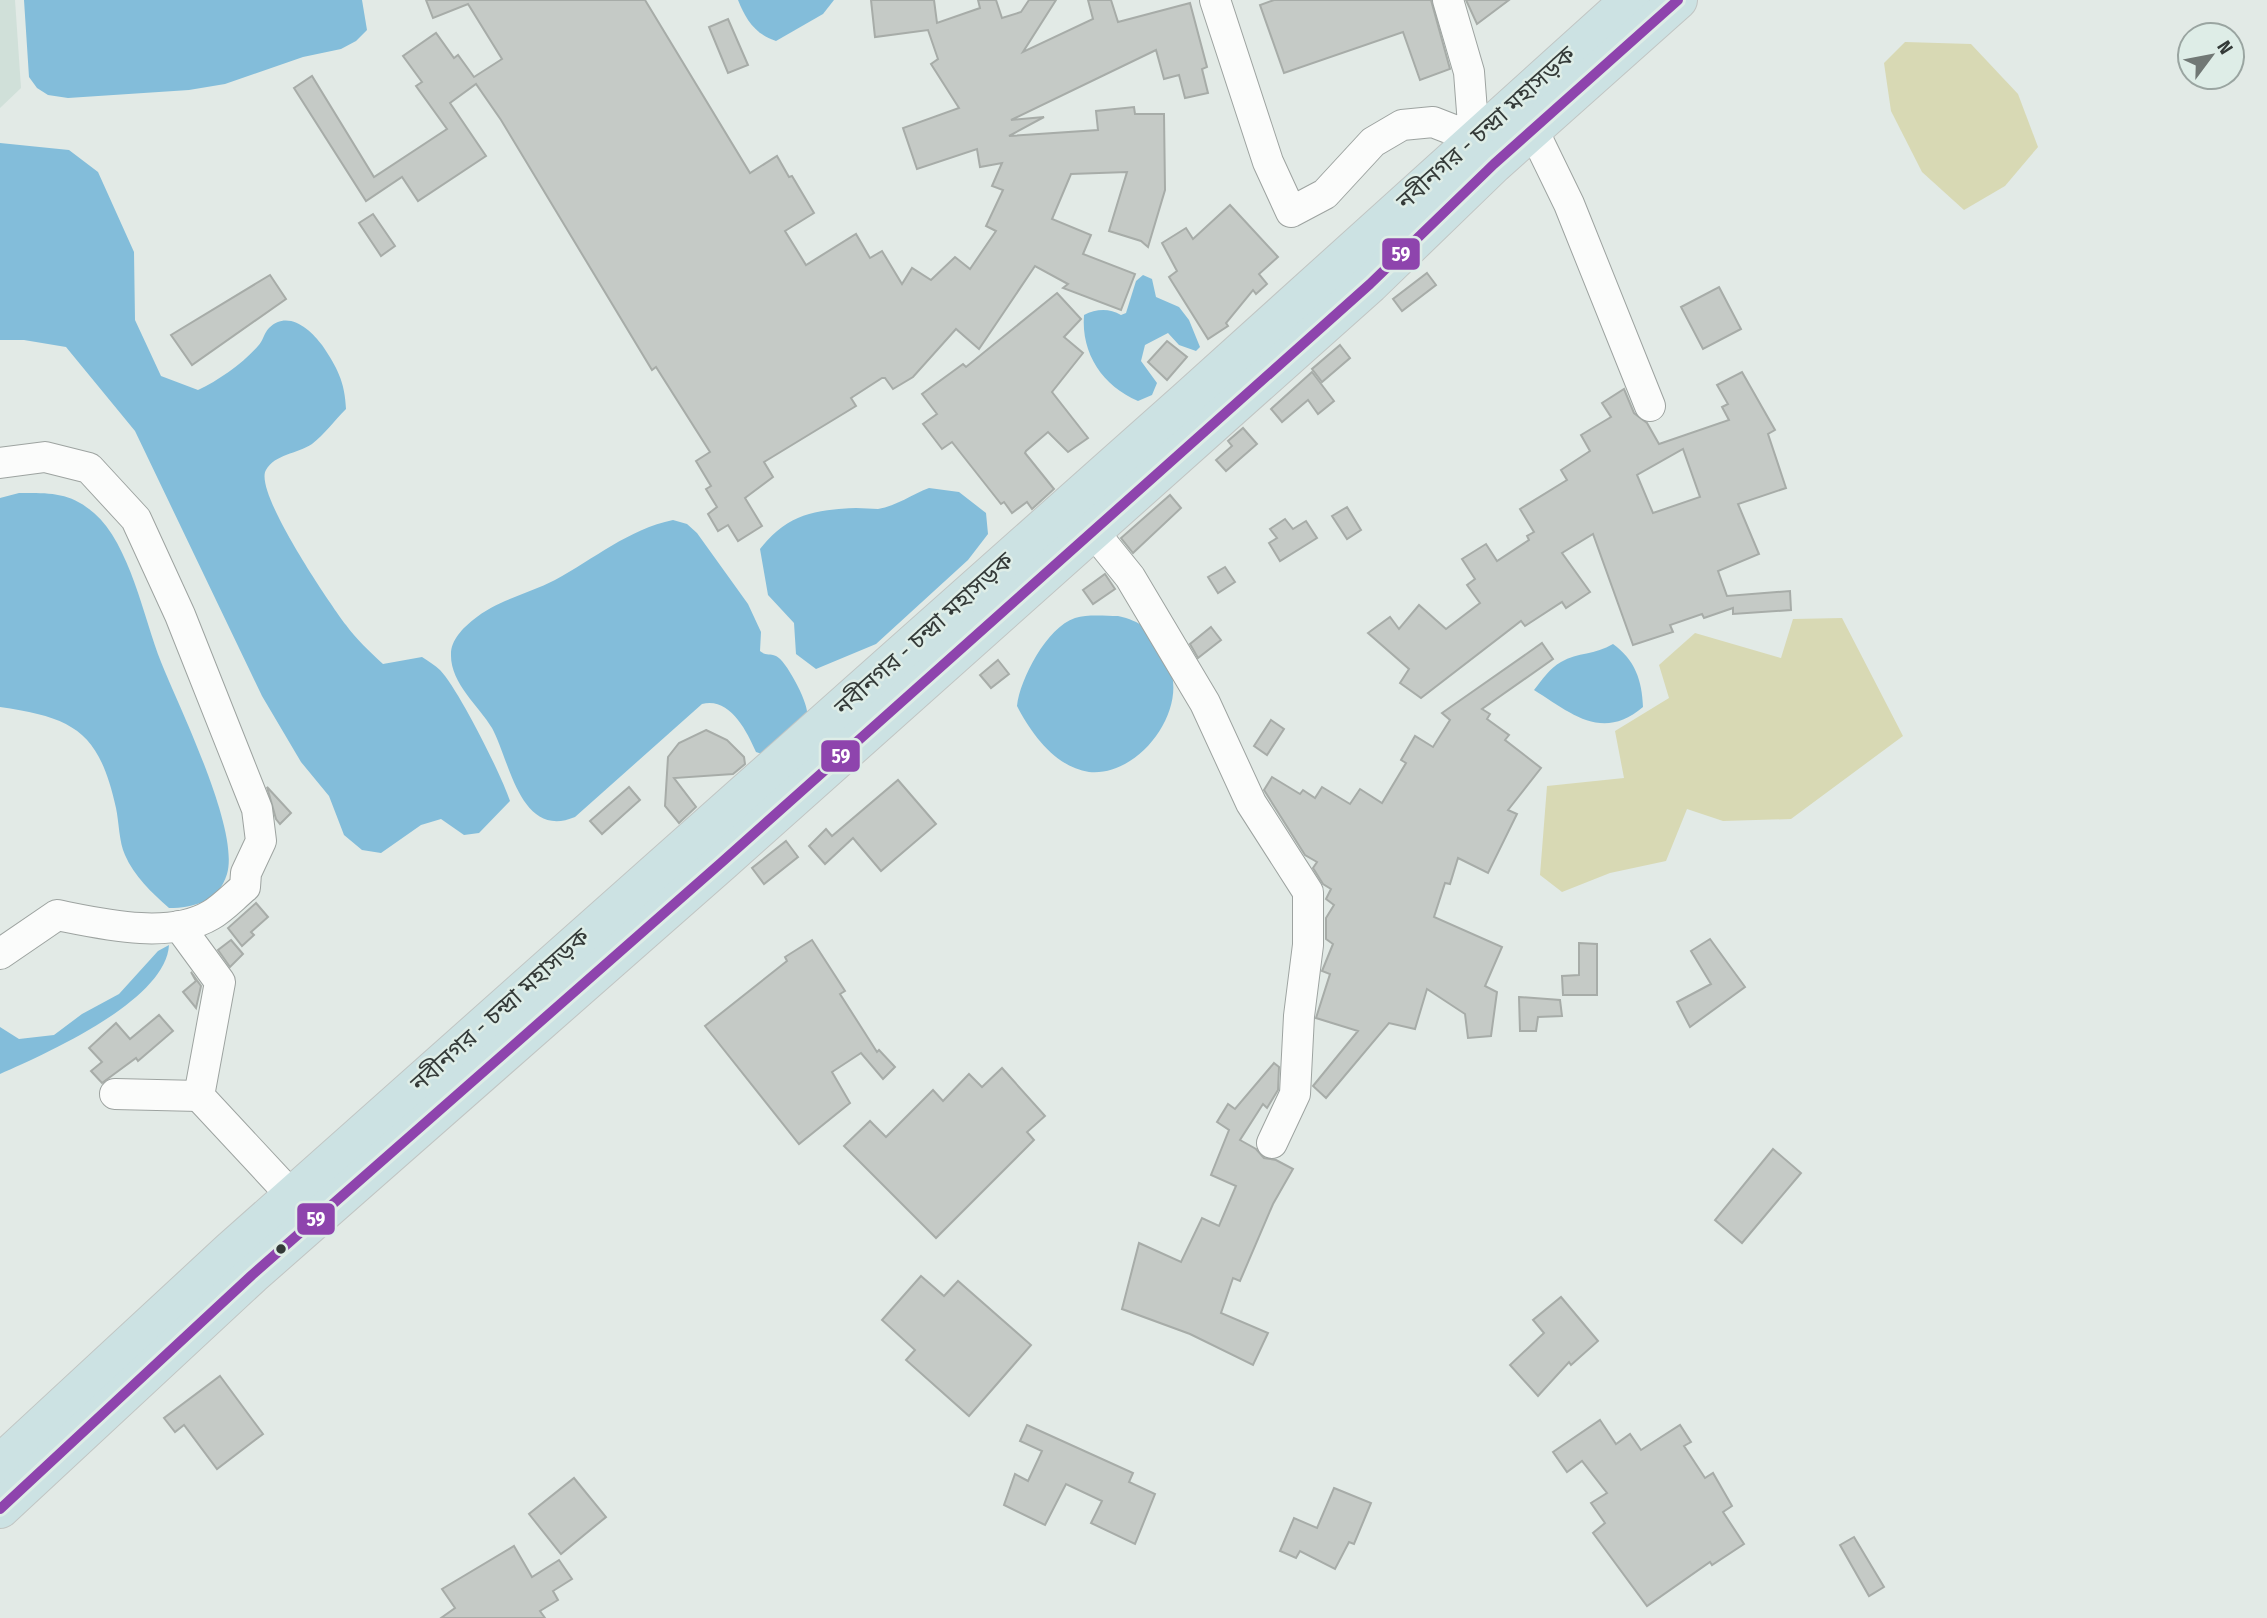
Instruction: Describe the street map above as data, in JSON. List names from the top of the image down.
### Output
{
  "streets": {
    "highway": ["নবীনগর - চন্দ্রা মহাসড়ক"]
  },
  "lines": ["transit line 59"],
  "north": "top right"
}
